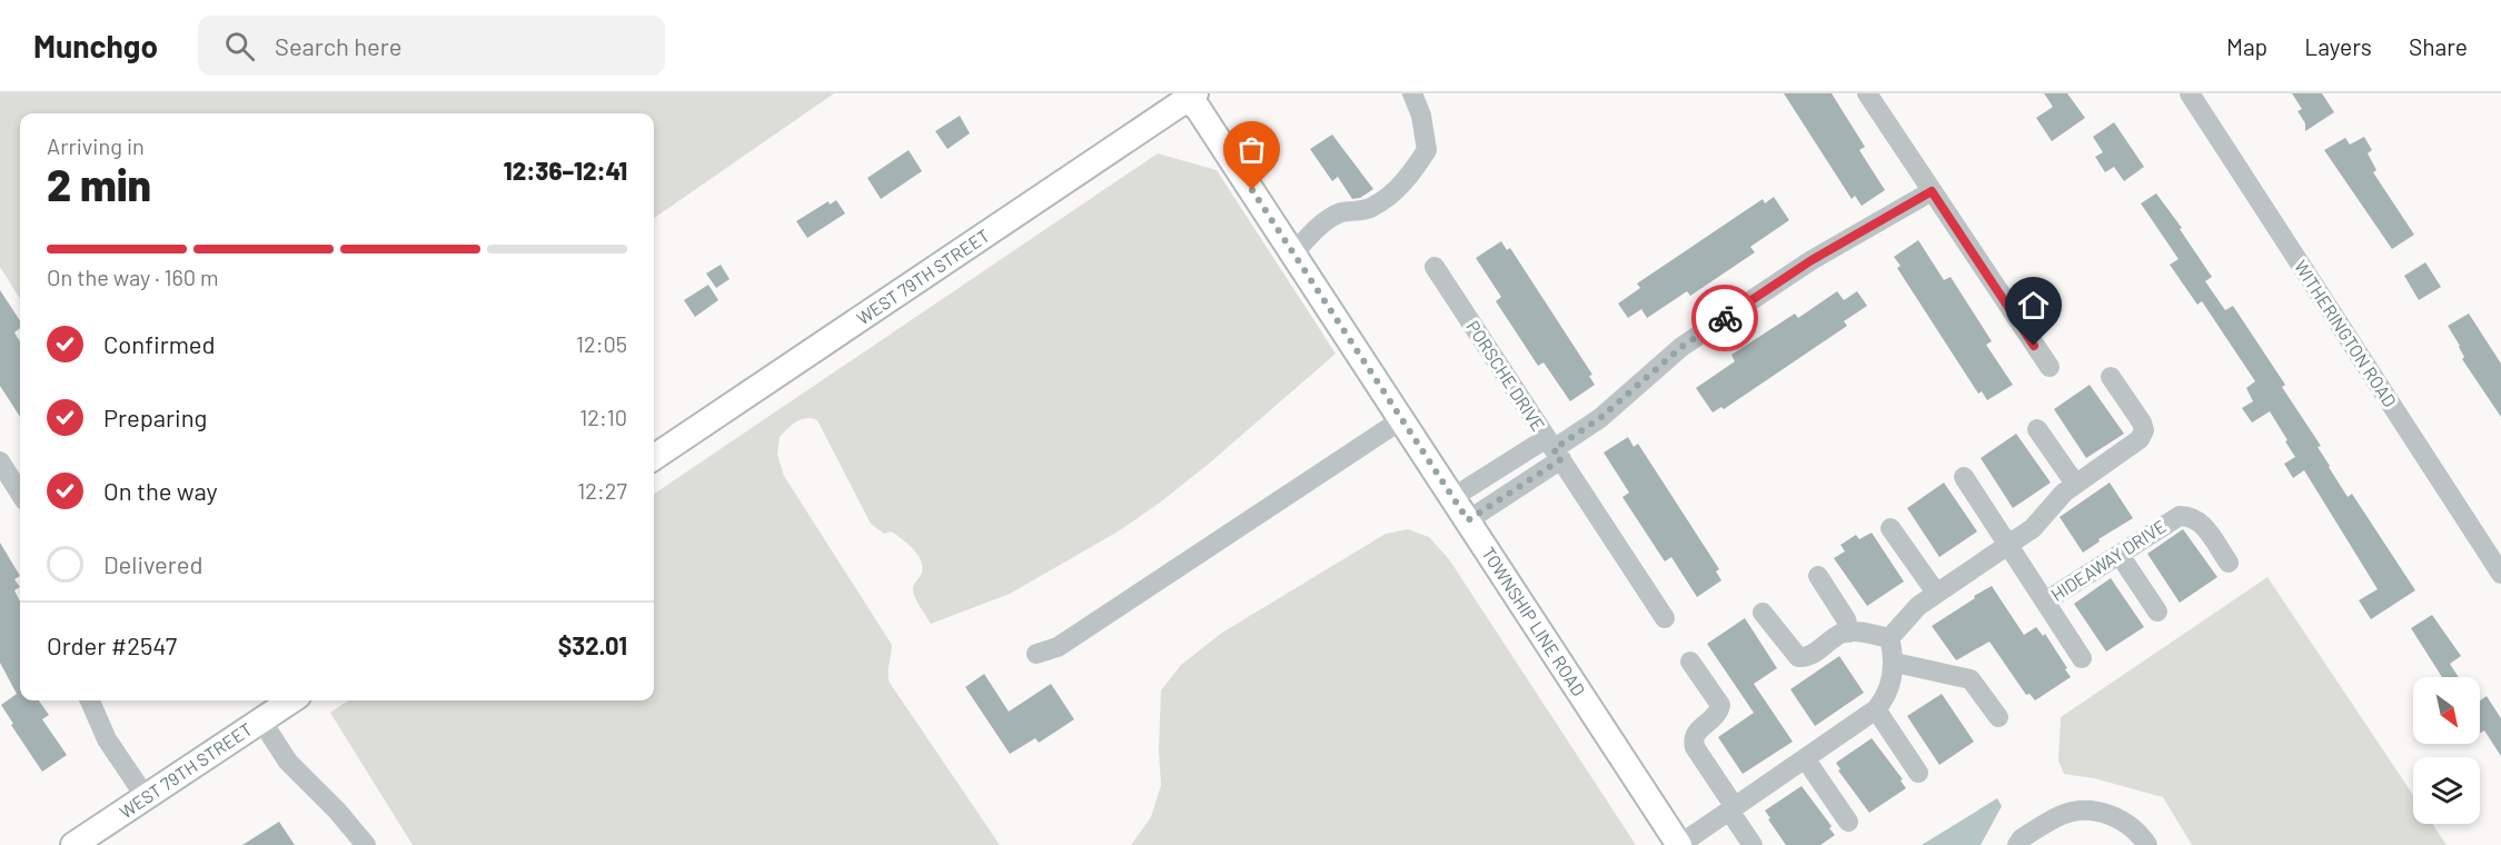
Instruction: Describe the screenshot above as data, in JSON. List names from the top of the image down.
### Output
{
  "streets": {
    "main road": ["WEST 79TH STREET", "TOWNSHIP LINE ROAD"],
    "street": ["WITHERINGTON ROAD", "PORSCHE DRIVE", "HIDEAWAY DRIVE"]
  },
  "crossings": [
    ["WEST 79TH STREET", "TOWNSHIP LINE ROAD"]
  ],
  "north": "bottom right",
  "page": {
    "header": "Munchgo",
    "search": "Search here",
    "nav": ["Map", "Layers", "Share"],
    "heading": ["2 min", "Arriving in", "12:36–12:41"],
    "panel": ["Order #2547", "$32.01"],
    "bar": "On the way · 160 m",
    "list": [
      ["Confirmed", "12:05"],
      ["Preparing", "12:10"],
      ["On the way", "12:27"],
      "Delivered"
    ]
  }
}
